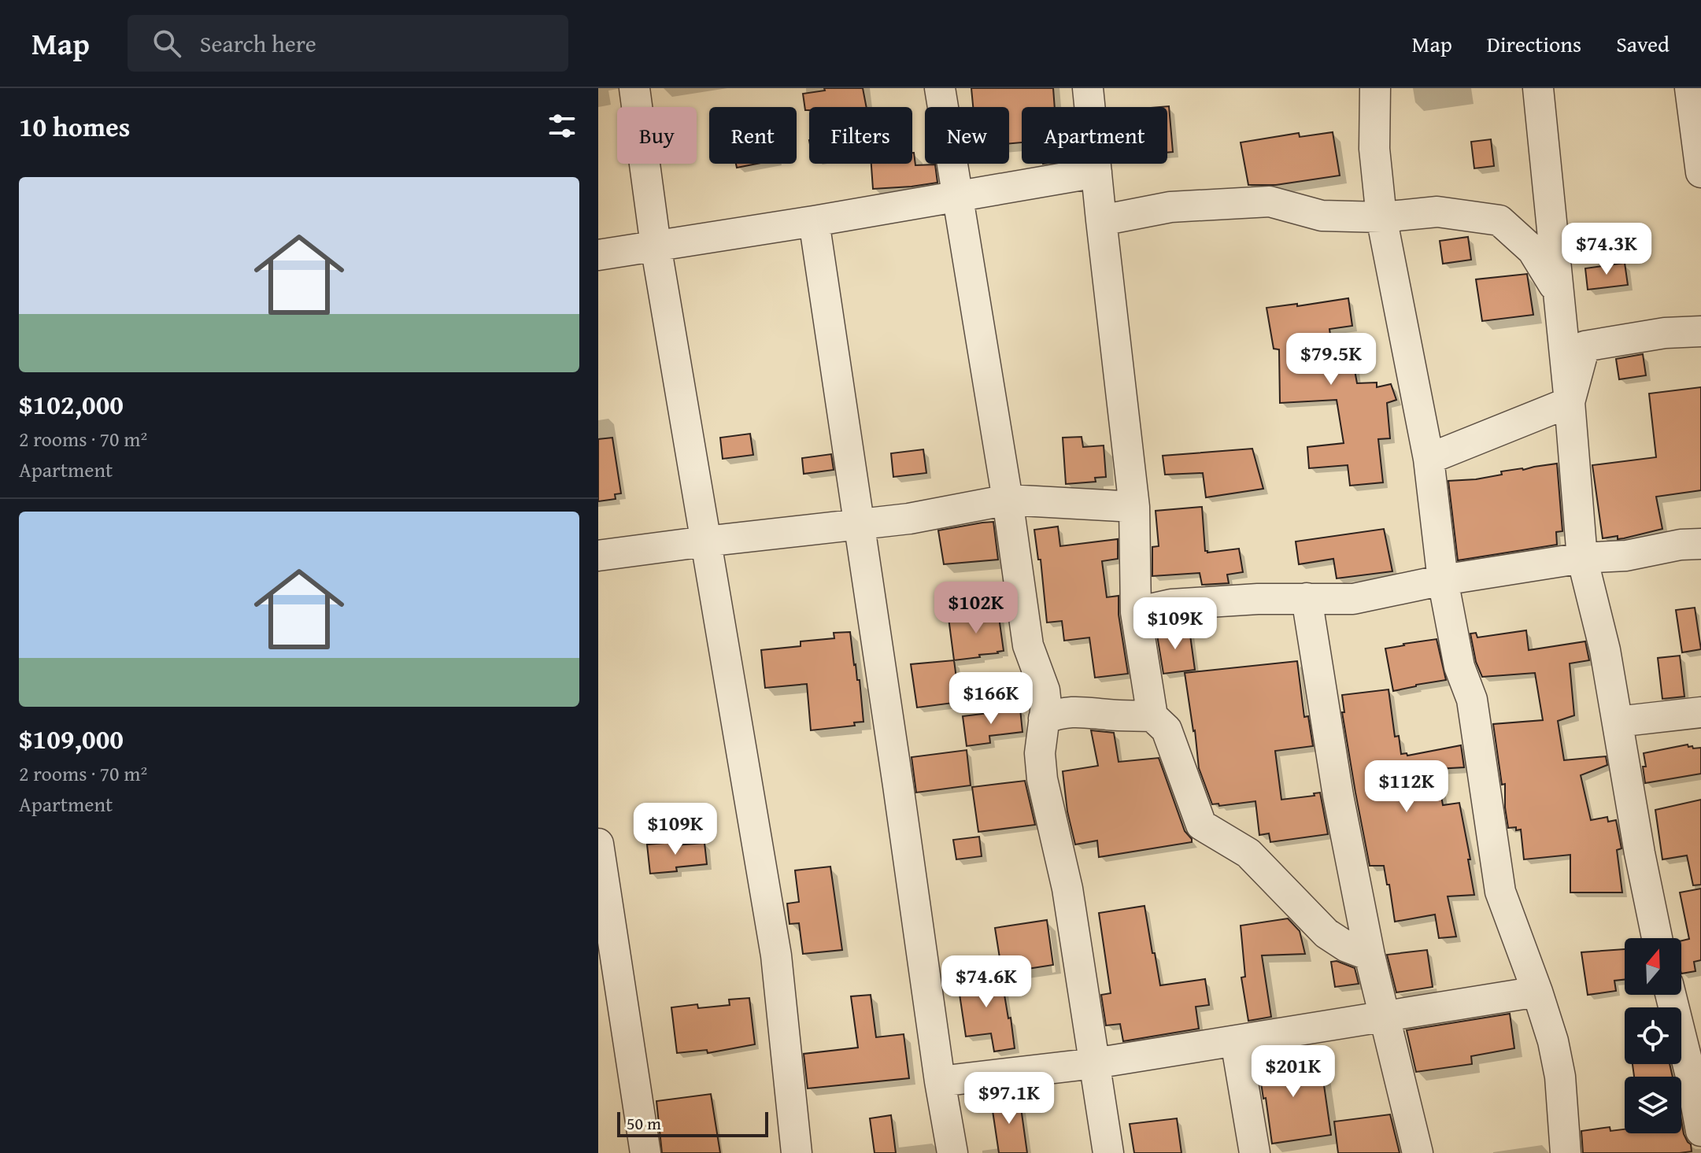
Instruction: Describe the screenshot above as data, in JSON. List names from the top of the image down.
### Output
{
  "scale_bar": "50 m",
  "north": "top",
  "page": {
    "header": "Map",
    "search": "Search here",
    "nav": ["Map", "Directions", "Saved"],
    "heading": "10 homes",
    "chip": [
      "Buy",
      "Rent",
      "Filters",
      "New",
      "Apartment"
    ],
    "list": [
      {
        "name": "$102,000",
        "note": "2 rooms · 70 m² · Apartment"
      },
      {
        "name": "$109,000",
        "note": "2 rooms · 70 m² · Apartment"
      }
    ],
    "price": [
      "$74.3K",
      "$79.5K",
      "$102K",
      "$109K",
      "$166K",
      "$112K",
      "$109K",
      "$74.6K",
      "$201K",
      "$97.1K"
    ],
    "scale": "50 m"
  }
}
